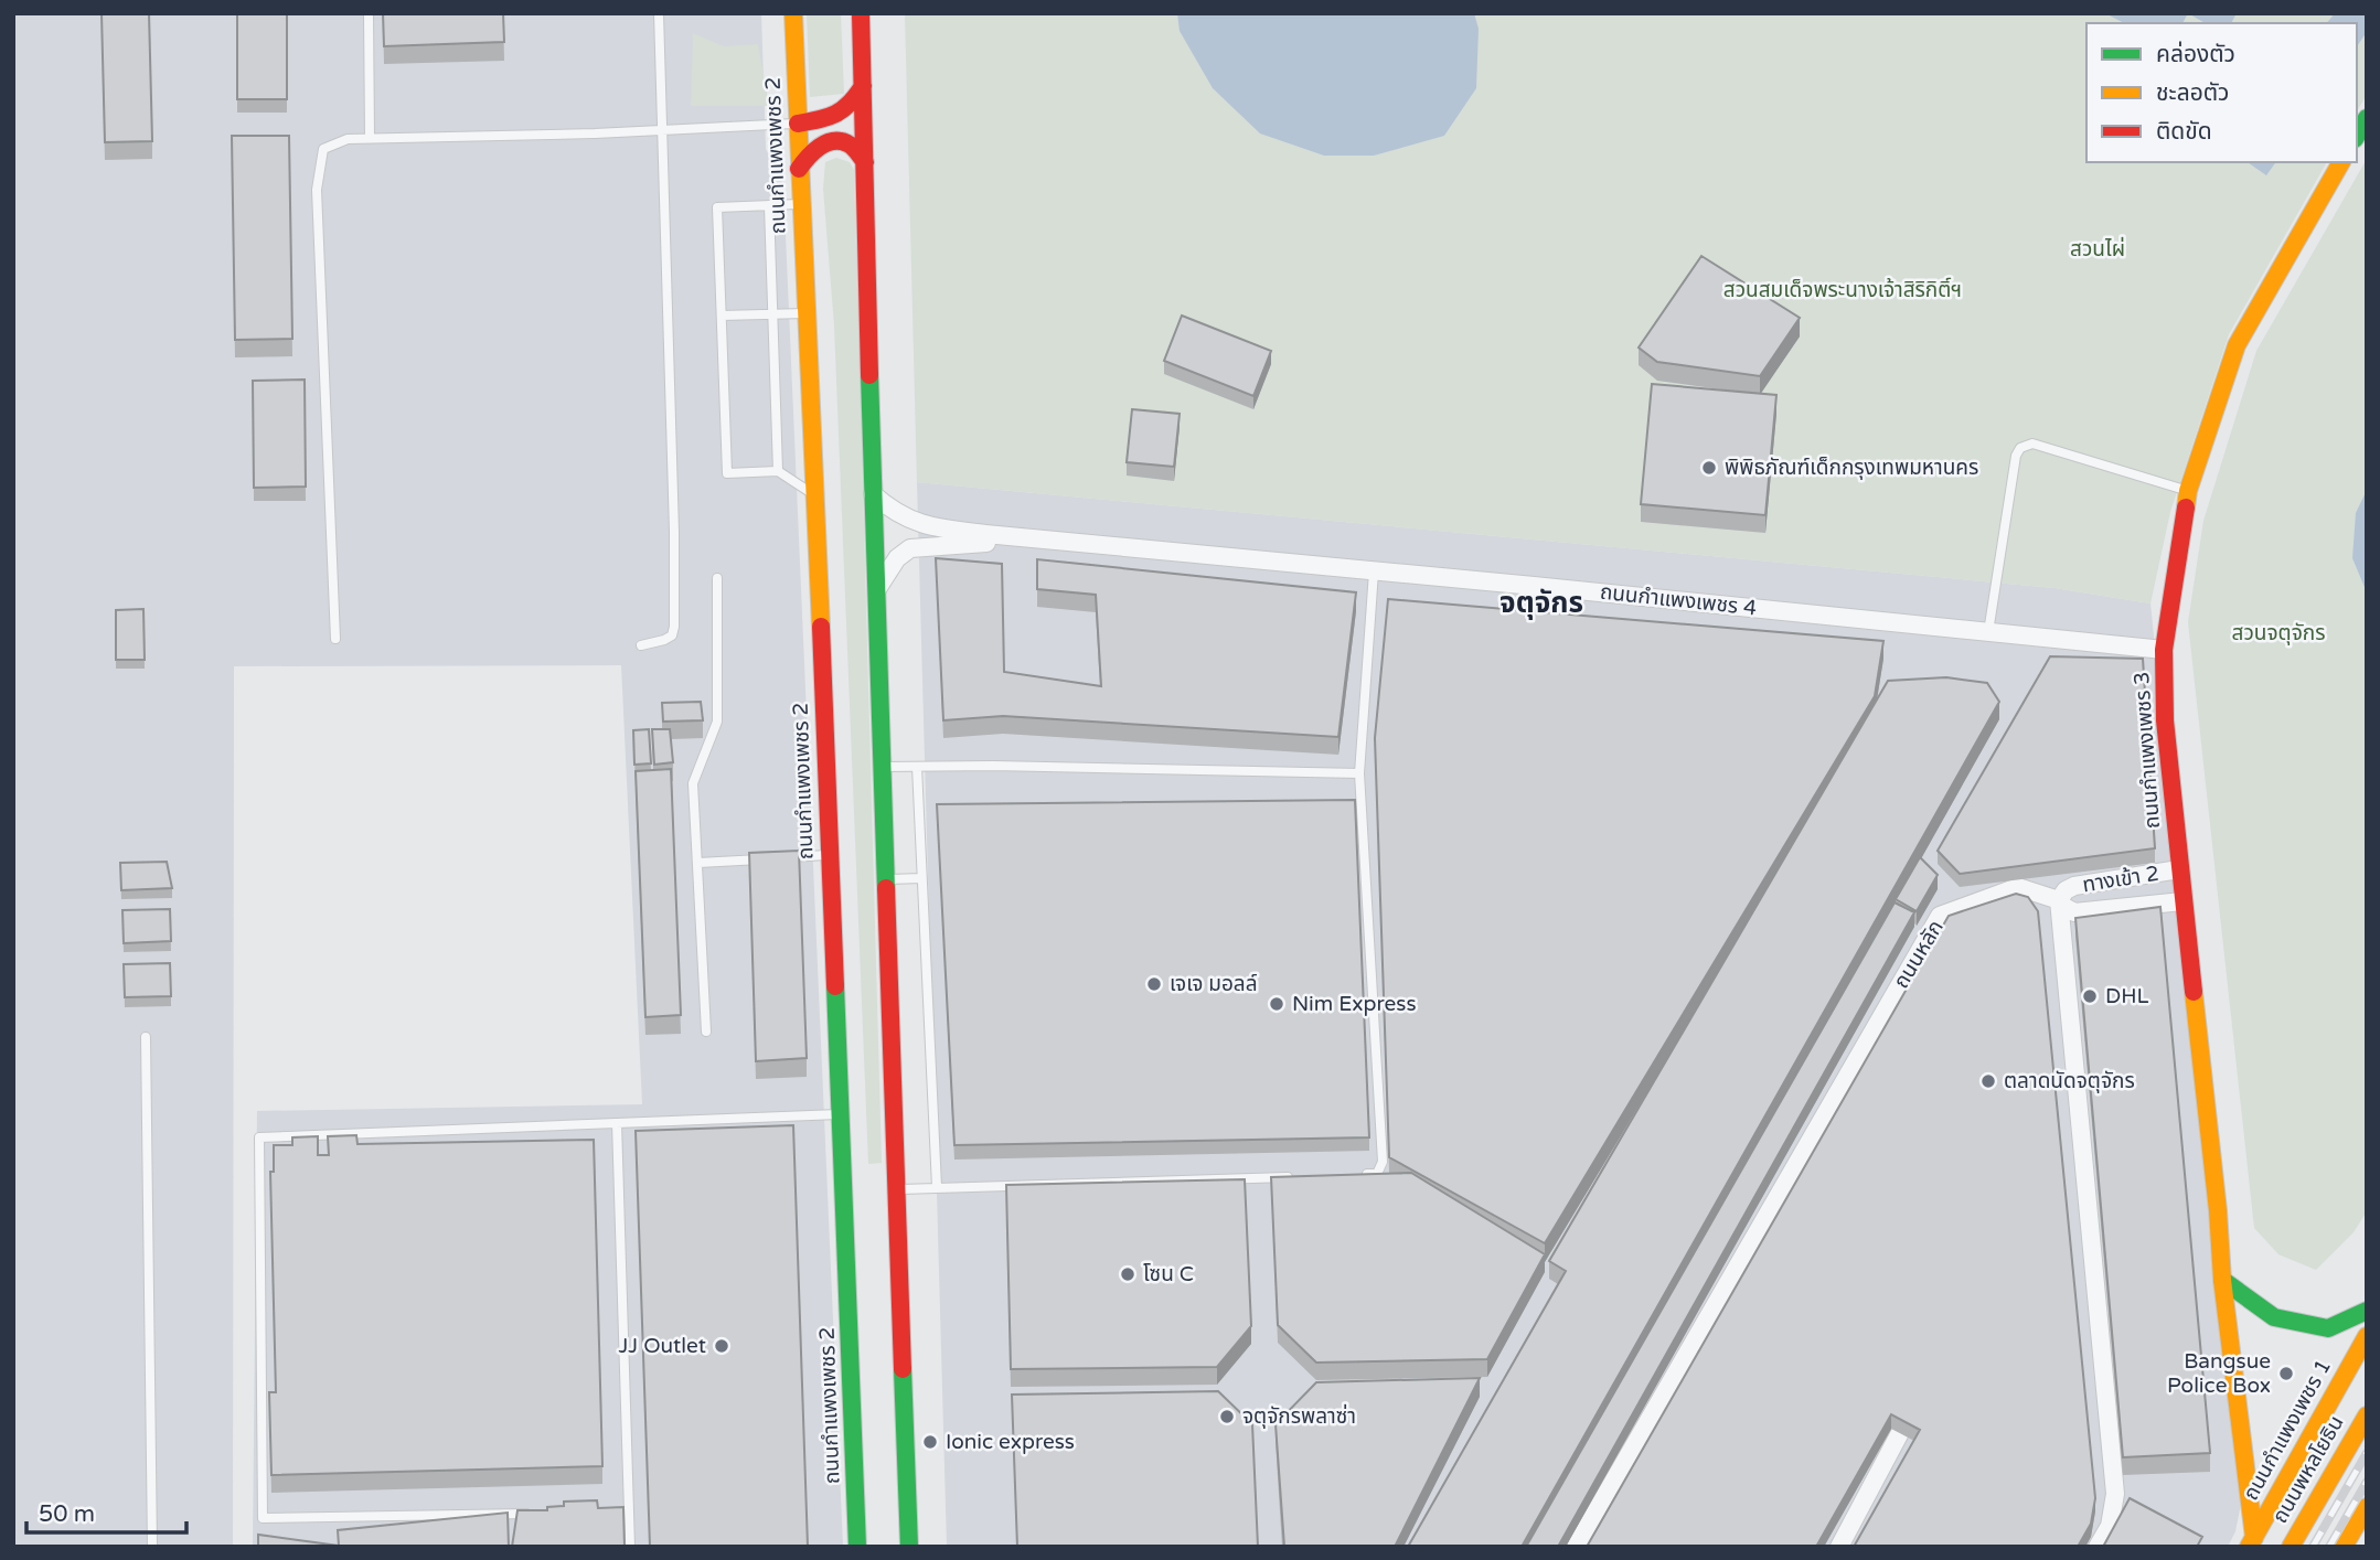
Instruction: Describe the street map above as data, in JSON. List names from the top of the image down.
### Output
{
  "streets": {
    "main road": [
      "ถนนกำแพงเพชร 2",
      "ถนนกำแพงเพชร 3",
      "ถนนกำแพงเพชร 1",
      "ถนนพหลโยธิน"
    ],
    "street": ["ถนนกำแพงเพชร 4", "ทางเข้า 2", "ถนนหลัก"]
  },
  "crossings": [
    ["ถนนกำแพงเพชร 4", "ถนนกำแพงเพชร 3"],
    ["ถนนกำแพงเพชร 3", "ทางเข้า 2"],
    ["ถนนกำแพงเพชร 3", "ถนนกำแพงเพชร 1"],
    ["ทางเข้า 2", "ถนนหลัก"]
  ],
  "districts": ["จตุจักร"],
  "parks": ["สวนไผ่", "สวนสมเด็จพระนางเจ้าสิริกิติ์ฯ", "สวนจตุจักร"],
  "places": [
    "พิพิธภัณฑ์เด็กกรุงเทพมหานคร",
    "เจเจ มอลล์",
    "DHL",
    "Nim Express",
    "ตลาดนัดจตุจักร",
    "โซน C",
    "JJ Outlet",
    "Bangsue Police Box",
    "จตุจักรพลาซ่า",
    "Ionic express"
  ],
  "legend": ["คล่องตัว", "ชะลอตัว", "ติดขัด"],
  "scale_bar": "50 m"
}
